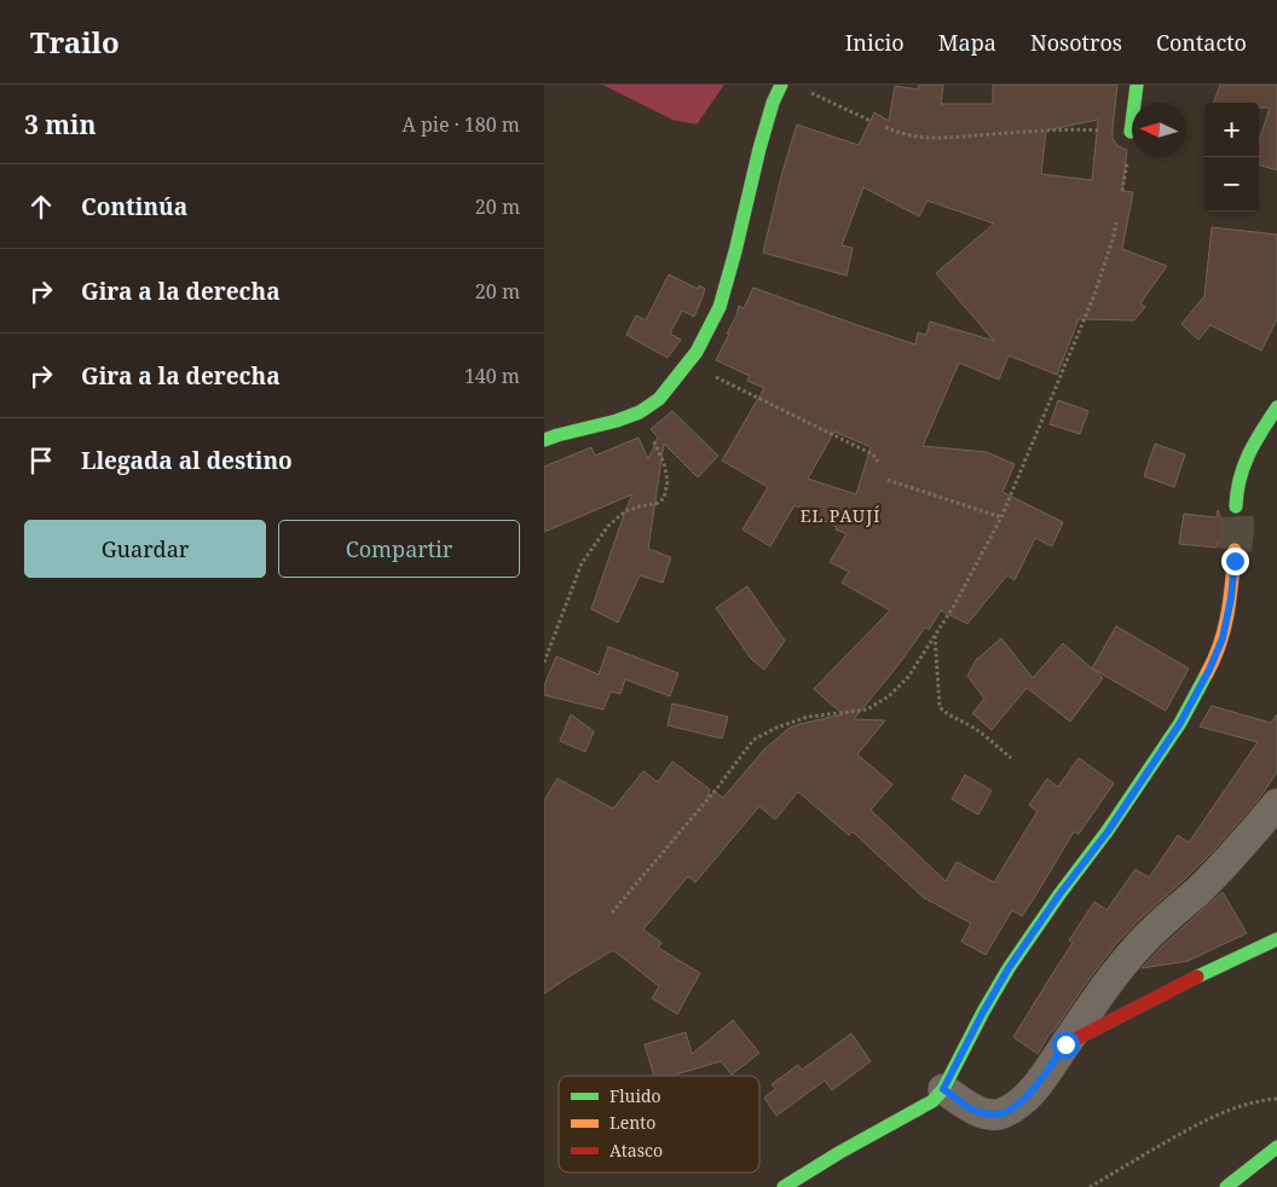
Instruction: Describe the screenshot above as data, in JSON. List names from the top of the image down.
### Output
{
  "districts": ["EL PAUJÍ"],
  "legend": ["Fluido", "Lento", "Atasco"],
  "north": "left",
  "page": {
    "header": "Trailo",
    "nav": [
      "Inicio",
      "Mapa",
      "Nosotros",
      "Contacto"
    ],
    "heading": ["3 min", "A pie · 180 m"],
    "map_buttons": ["+", "−"],
    "list": [
      ["Continúa", "20 m"],
      ["Gira a la derecha", "20 m"],
      ["Gira a la derecha", "140 m"],
      "Llegada al destino"
    ],
    "buttons": ["Guardar", "Compartir"]
  }
}
